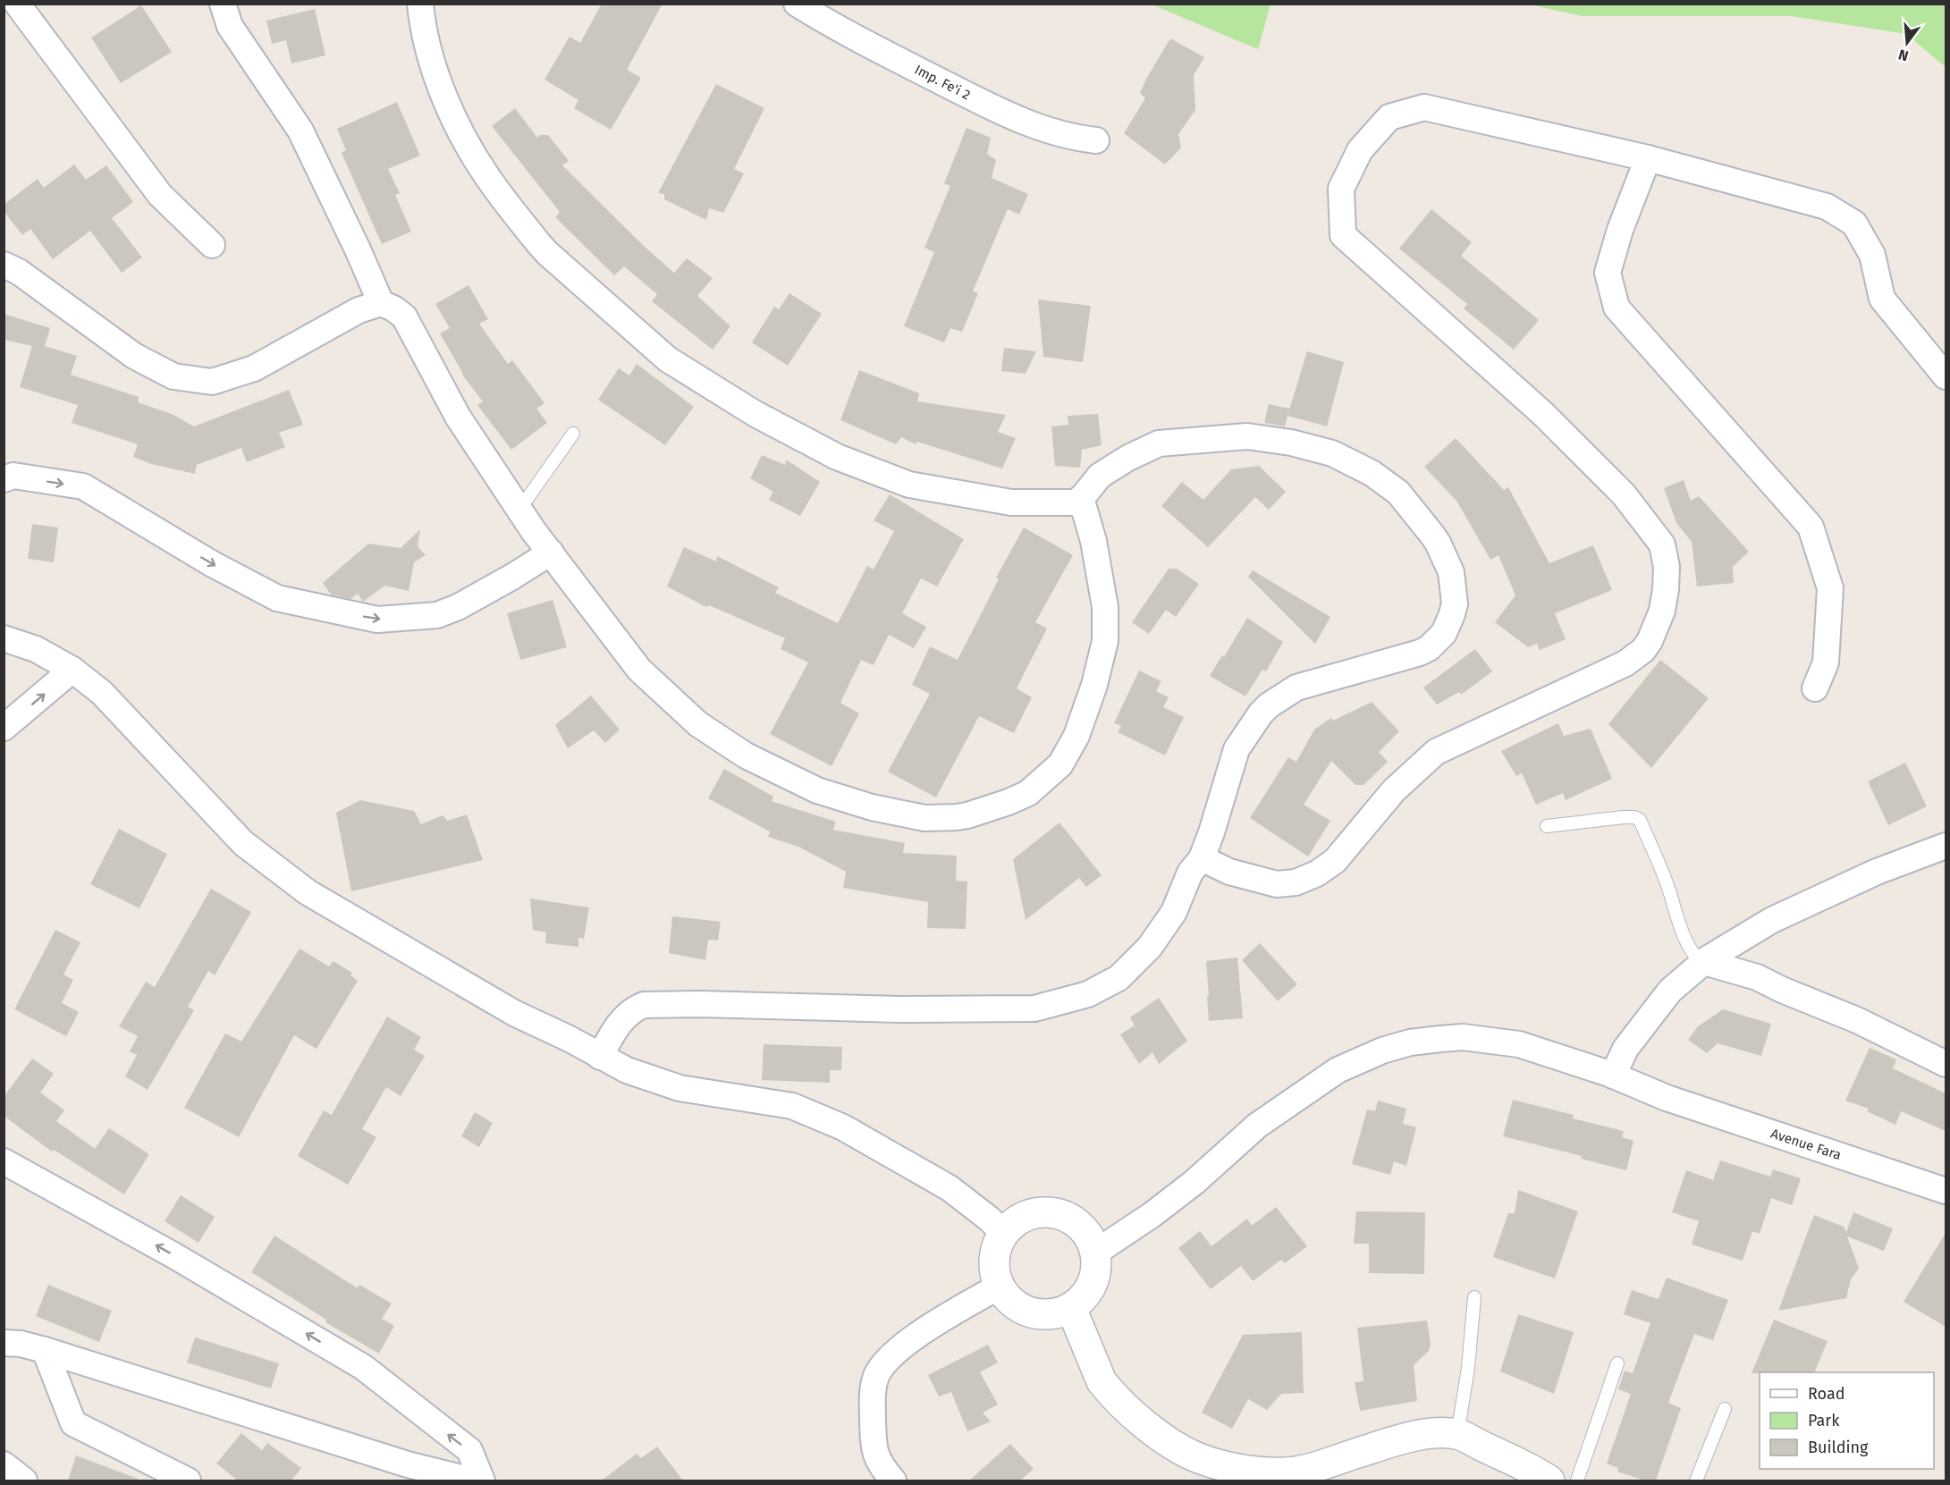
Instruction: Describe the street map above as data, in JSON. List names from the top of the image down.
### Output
{
  "streets": {
    "street": ["Imp. Fe'i 2", "Avenue Fara"]
  },
  "legend": ["Road", "Park", "Building"],
  "north": "bottom"
}
